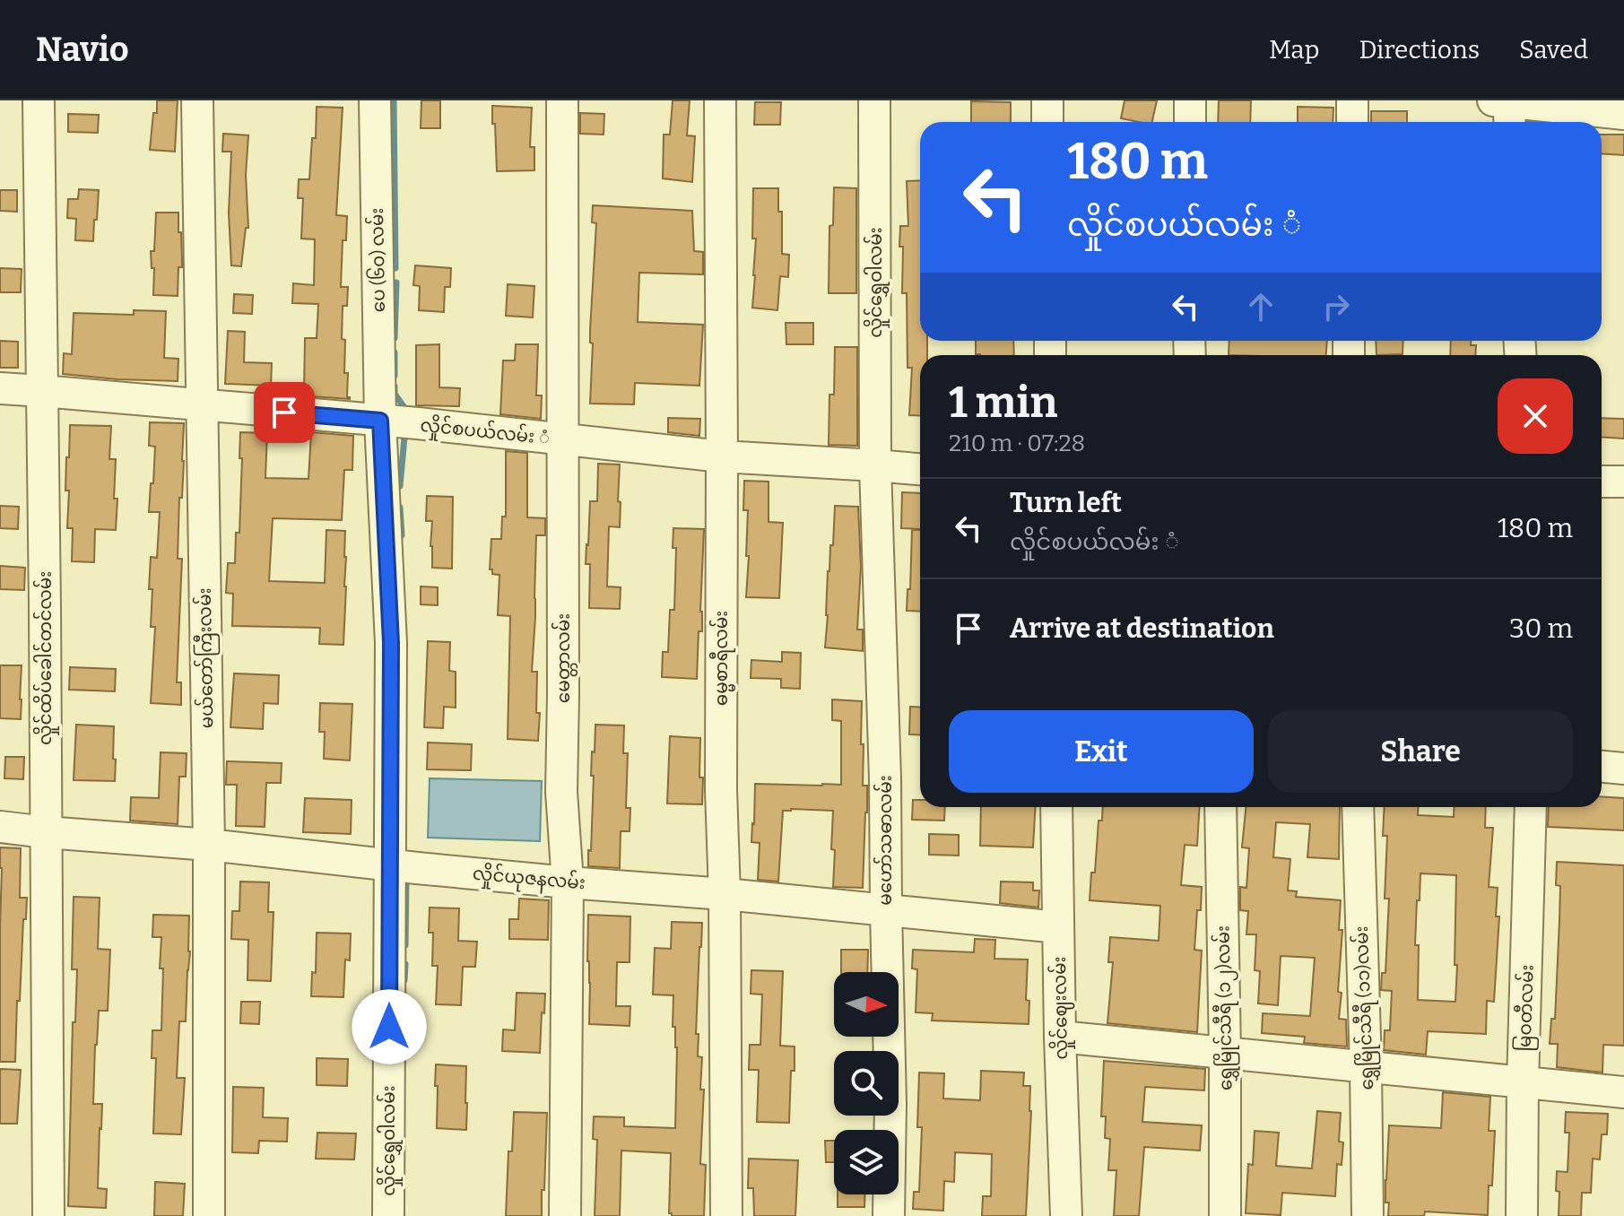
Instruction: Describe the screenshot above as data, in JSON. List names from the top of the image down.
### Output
{
  "streets": {
    "street": [
      "ပေ (၆၀) လမ်း",
      "လှိုင်ရွှေဝါလမ်း",
      "လှိုင်စပယ်လမ်း ံ",
      "လှိုင်ထိပ်ခေါင်တင်လမ်း",
      "မယ်တော်ကြီးလမ်း",
      "မေတ္တာလမ်း",
      "ဓမ္မစာရီလမ်း",
      "မဟော်သဓာလမ်း",
      "လှိုင်ယုဇနလမ်း",
      "လှိုင်ဈေးလမ်း",
      "ရွှေမြိုင်သီရီ (၁၂)လမ်း",
      "ရွှေမြိုင်သီရီ (၁၁)လမ်း",
      "မြဝတီလမ်း"
    ]
  },
  "crossings": [
    ["ပေ (၆၀) လမ်း", "လှိုင်ရွှေဝါလမ်း"],
    ["ပေ (၆၀) လမ်း", "လှိုင်စပယ်လမ်း ံ"],
    ["လှိုင်ရွှေဝါလမ်း", "လှိုင်စပယ်လမ်း ံ"],
    ["လှိုင်ရွှေဝါလမ်း", "မဟော်သဓာလမ်း"],
    ["လှိုင်ရွှေဝါလမ်း", "လှိုင်ယုဇနလမ်း"],
    ["လှိုင်စပယ်လမ်း ံ", "လှိုင်ထိပ်ခေါင်တင်လမ်း"],
    ["လှိုင်စပယ်လမ်း ံ", "မယ်တော်ကြီးလမ်း"],
    ["လှိုင်စပယ်လမ်း ံ", "မေတ္တာလမ်း"],
    ["လှိုင်စပယ်လမ်း ံ", "ဓမ္မစာရီလမ်း"],
    ["လှိုင်စပယ်လမ်း ံ", "မဟော်သဓာလမ်း"],
    ["လှိုင်ထိပ်ခေါင်တင်လမ်း", "လှိုင်ယုဇနလမ်း"],
    ["မယ်တော်ကြီးလမ်း", "လှိုင်ယုဇနလမ်း"],
    ["မေတ္တာလမ်း", "လှိုင်ယုဇနလမ်း"],
    ["ဓမ္မစာရီလမ်း", "လှိုင်ယုဇနလမ်း"],
    ["မဟော်သဓာလမ်း", "လှိုင်ယုဇနလမ်း"],
    ["လှိုင်ယုဇနလမ်း", "လှိုင်ဈေးလမ်း"]
  ],
  "north": "right",
  "page": {
    "header": "Navio",
    "nav": ["Map", "Directions", "Saved"],
    "turn": ["180 m", "လှိုင်စပယ်လမ်း ံ"],
    "heading": ["1 min", "210 m · 07:28"],
    "list": [
      {
        "name": "Turn left",
        "note": "လှိုင်စပယ်လမ်း ံ",
        "value": "180 m"
      },
      {
        "name": "Arrive at destination",
        "value": "30 m"
      }
    ],
    "buttons": ["Exit", "Share"]
  }
}
